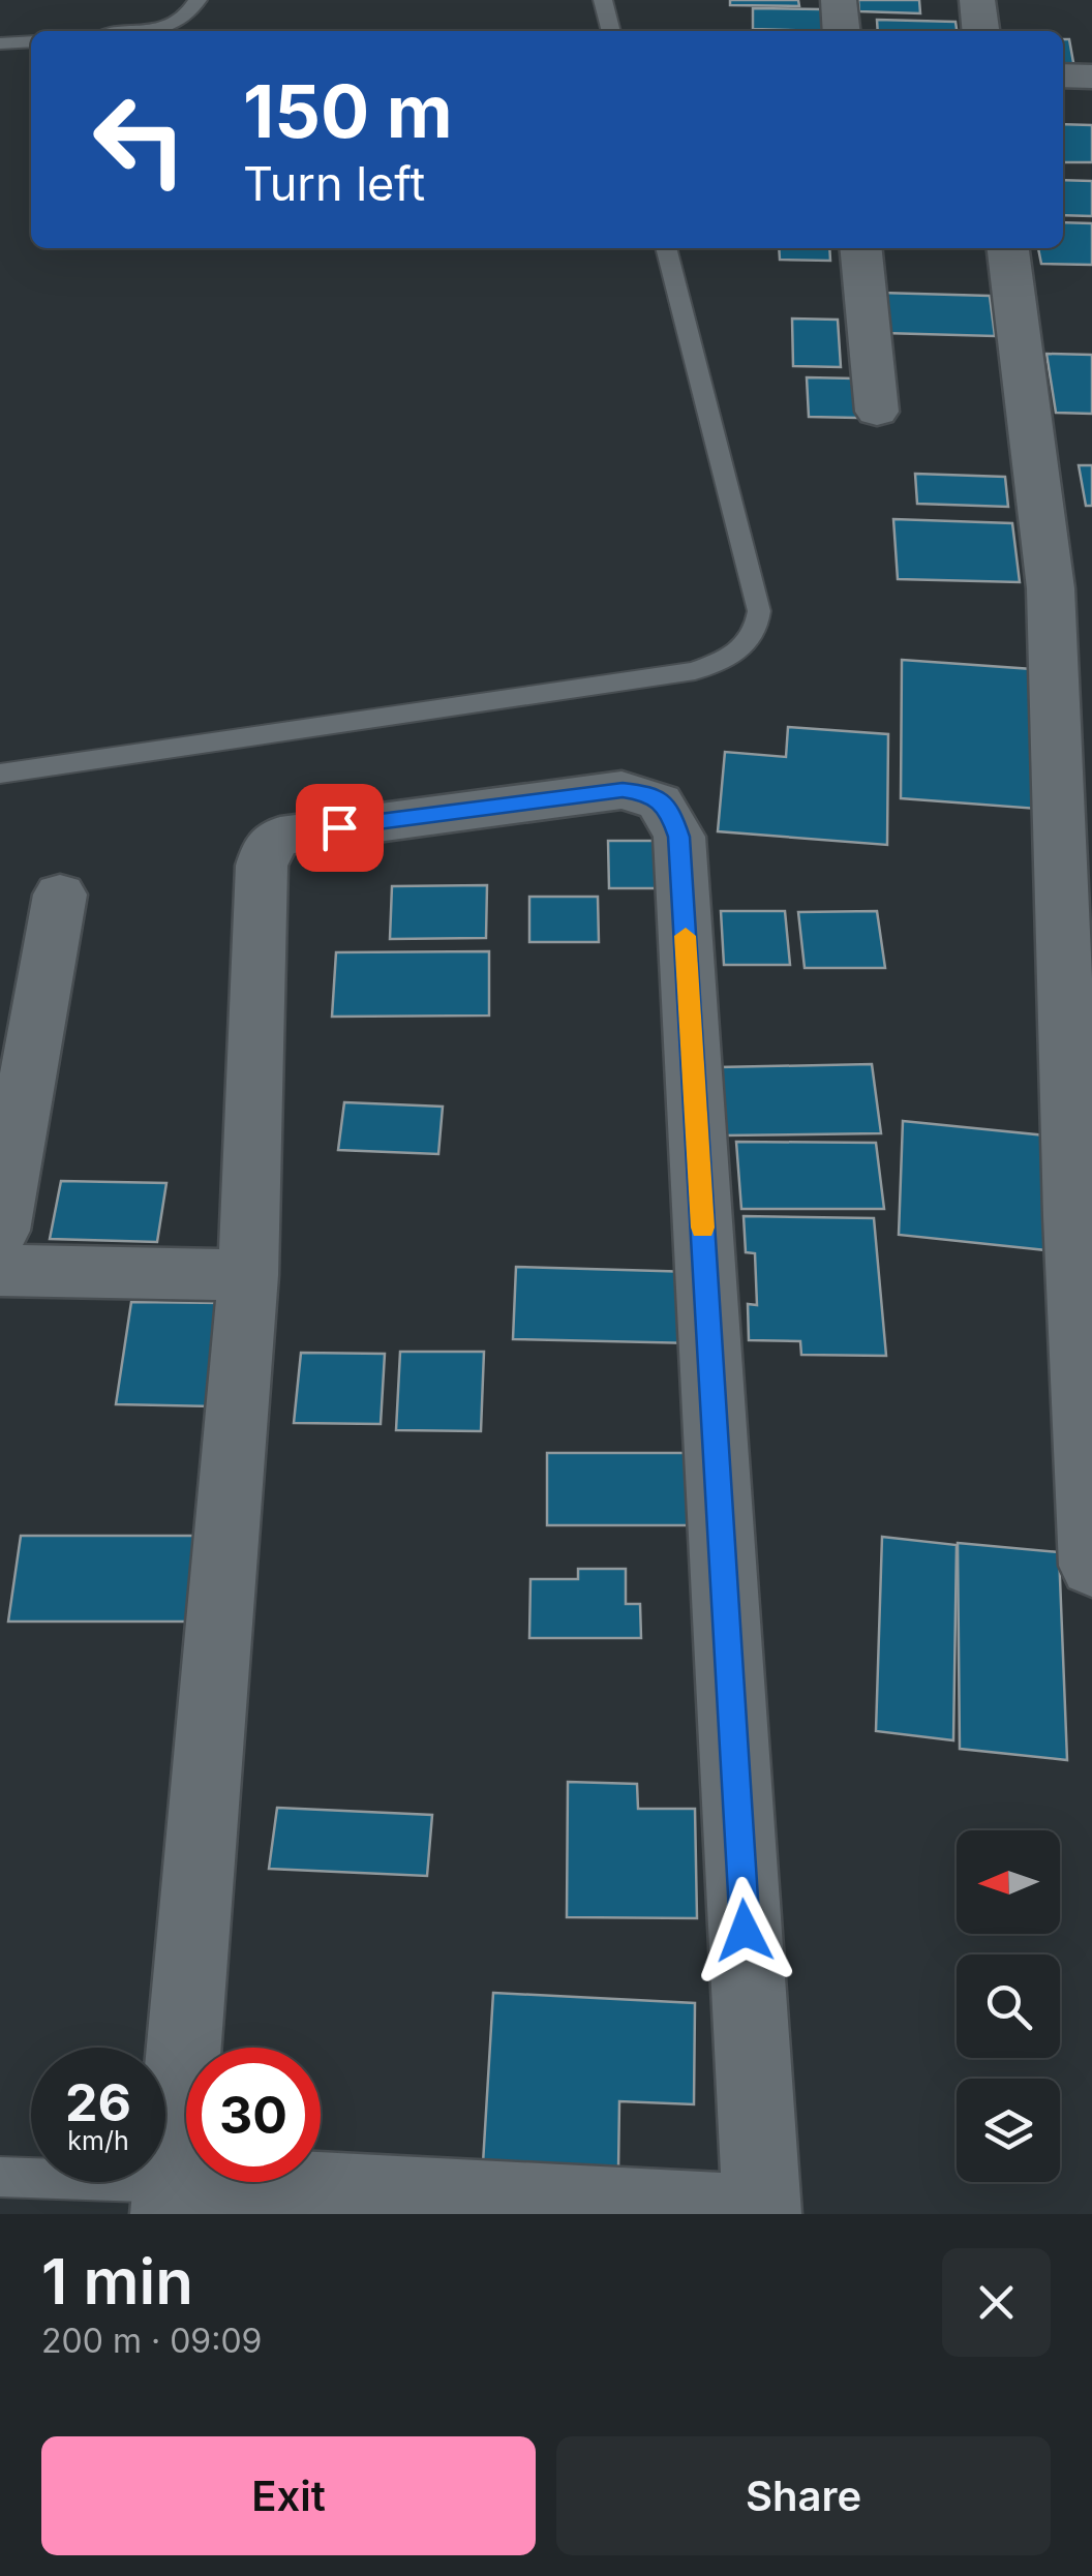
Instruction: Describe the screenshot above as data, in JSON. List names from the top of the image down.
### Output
{
  "north": "left",
  "page": {
    "turn": ["150 m", "Turn left"],
    "speed": "26 km/h",
    "limit": "30",
    "heading": ["1 min", "200 m · 09:09"],
    "buttons": ["Exit", "Share"]
  }
}
